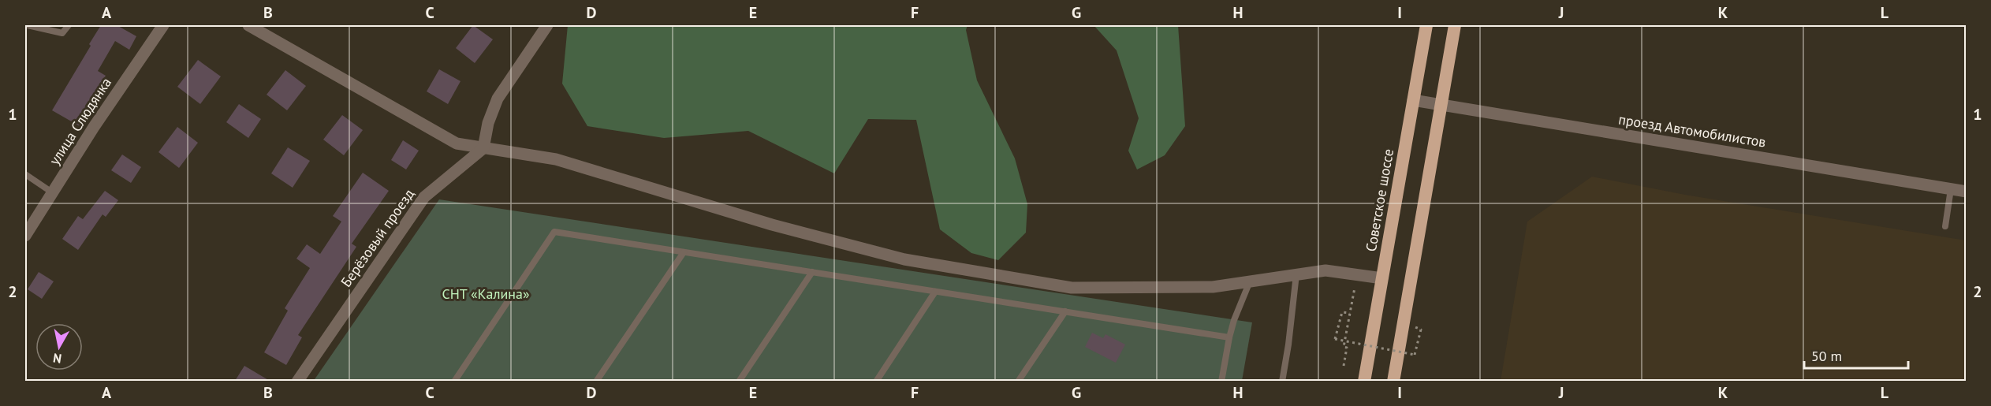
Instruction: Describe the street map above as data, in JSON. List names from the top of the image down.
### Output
{
  "streets": {
    "highway": ["Советское шоссе"],
    "street": ["улица Слюдянка", "проезд Автомобилистов", "Берёзовый проезд"]
  },
  "crossings": [
    ["проезд Автомобилистов", "Советское шоссе"]
  ],
  "parks": ["СНТ «Калина»"],
  "scale_bar": "50 m",
  "north": "bottom",
  "grid": {
    "columns": [
      "A",
      "B",
      "C",
      "D",
      "E",
      "F",
      "G",
      "H",
      "I",
      "J",
      "K",
      "L"
    ],
    "rows": ["1", "2"]
  }
}
